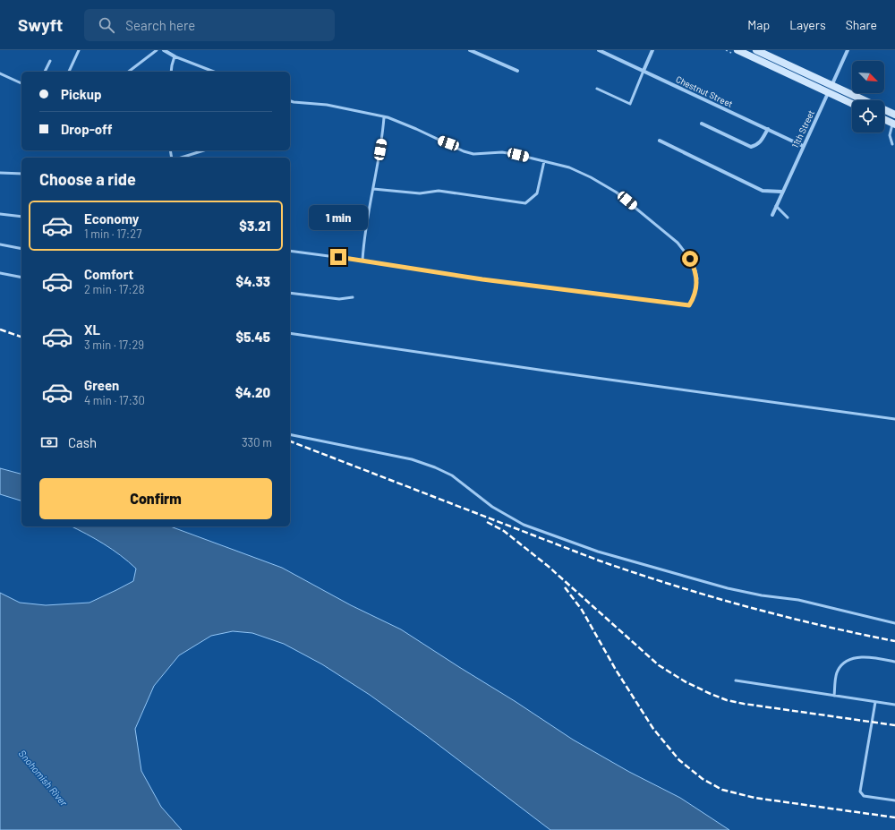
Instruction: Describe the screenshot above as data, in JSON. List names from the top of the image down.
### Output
{
  "streets": {
    "street": ["Chestnut Street", "11th Street"]
  },
  "crossings": [
    ["Chestnut Street", "11th Street"]
  ],
  "water": ["Snohomish River"],
  "north": "bottom right",
  "page": {
    "header": "Swyft",
    "search": "Search here",
    "nav": ["Map", "Layers", "Share"],
    "banner": ["Pickup", "Drop-off"],
    "heading": "Choose a ride",
    "list": [
      {
        "name": "Economy",
        "note": "1 min · 17:27",
        "value": "$3.21"
      },
      {
        "name": "Comfort",
        "note": "2 min · 17:28",
        "value": "$4.33"
      },
      {
        "name": "XL",
        "note": "3 min · 17:29",
        "value": "$5.45"
      },
      {
        "name": "Green",
        "note": "4 min · 17:30",
        "value": "$4.20"
      }
    ],
    "bubble": "1 min",
    "pay": ["Cash", "330 m"],
    "buttons": "Confirm"
  }
}
